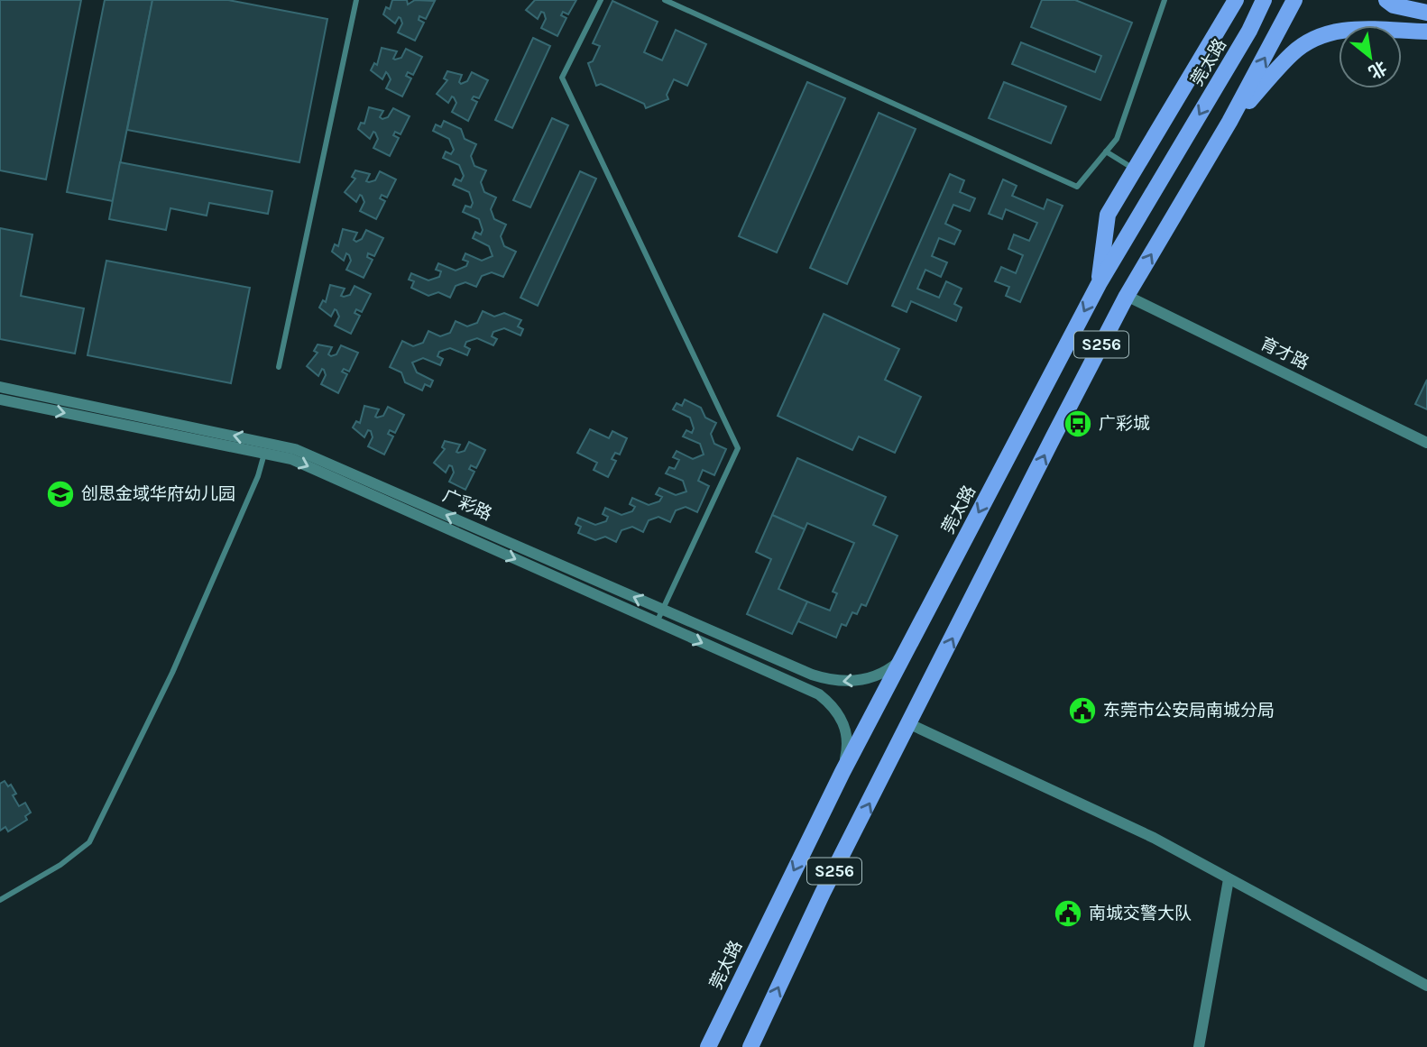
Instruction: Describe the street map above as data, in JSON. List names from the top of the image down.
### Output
{
  "streets": {
    "main road": ["莞太路", "S256"],
    "street": ["育才路", "广彩路"]
  },
  "crossings": [
    ["莞太路", "广彩路"],
    ["S256", "育才路"]
  ],
  "places": {
    "bus stop": ["广彩城"],
    "school or university": ["创思金域华府幼儿园"],
    "public building": ["东莞市公安局南城分局", "南城交警大队"]
  },
  "north": "bottom right"
}
